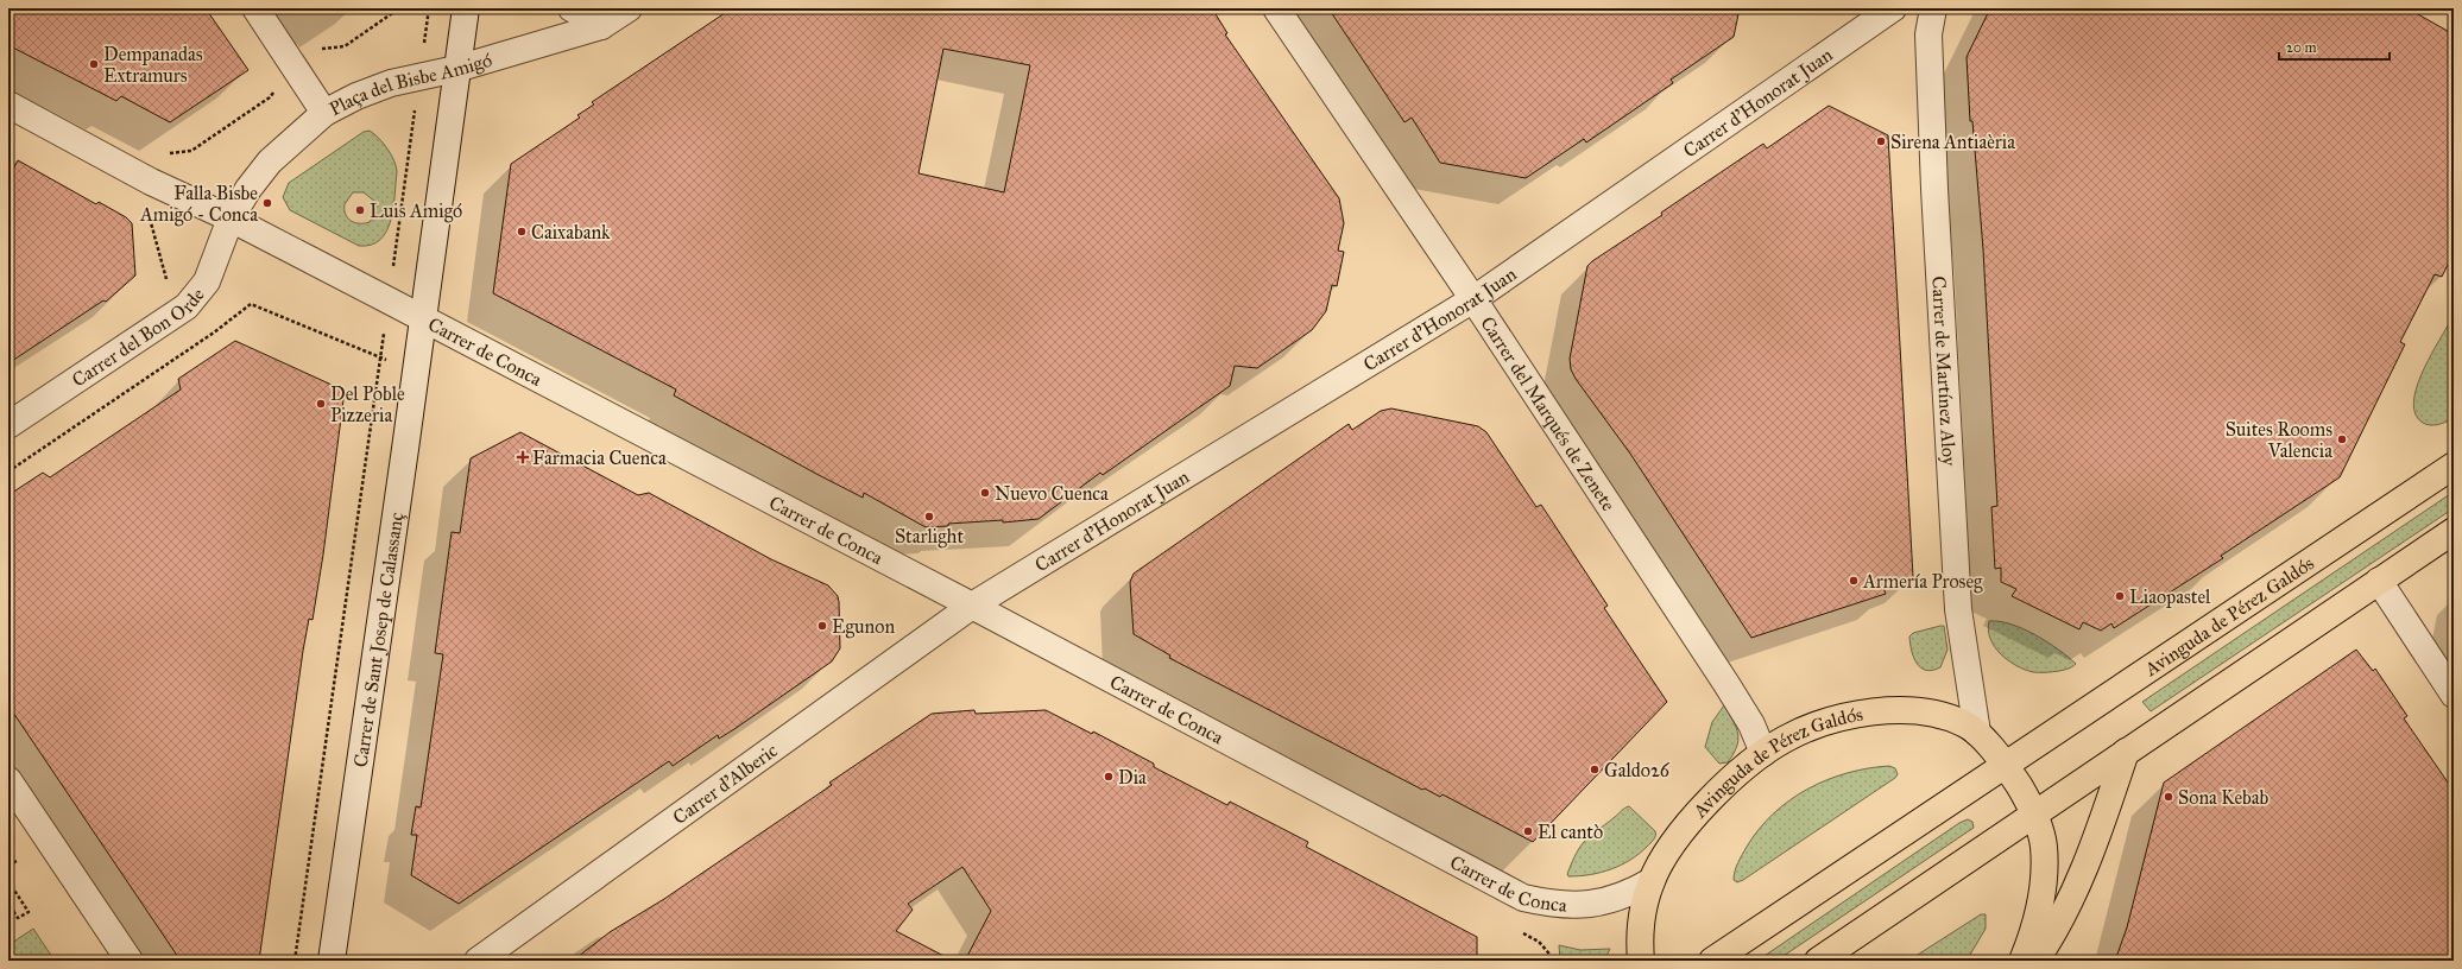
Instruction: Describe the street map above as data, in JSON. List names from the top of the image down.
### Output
{
  "streets": {
    "main road": ["Avinguda de Pérez Galdós"],
    "street": [
      "Plaça del Bisbe Amigó",
      "Carrer d'Honorat Juan",
      "Carrer del Bon Orde",
      "Carrer de Conca",
      "Carrer de Martínez Aloy",
      "Carrer del Marqués de Zenete",
      "Carrer de Sant Josep de Calassanç",
      "Carrer d'Alberic"
    ]
  },
  "crossings": [
    ["Plaça del Bisbe Amigó", "Carrer del Bon Orde"],
    ["Plaça del Bisbe Amigó", "Carrer de Conca"],
    ["Plaça del Bisbe Amigó", "Carrer de Sant Josep de Calassanç"],
    ["Carrer d'Honorat Juan", "Carrer de Conca"],
    ["Carrer d'Honorat Juan", "Carrer del Marqués de Zenete"],
    ["Carrer d'Honorat Juan", "Carrer d'Alberic"],
    ["Carrer del Bon Orde", "Carrer de Conca"],
    ["Carrer de Conca", "Avinguda de Pérez Galdós"],
    ["Carrer de Conca", "Carrer de Sant Josep de Calassanç"],
    ["Carrer de Conca", "Carrer d'Alberic"],
    ["Carrer de Martínez Aloy", "Avinguda de Pérez Galdós"],
    ["Carrer del Marqués de Zenete", "Avinguda de Pérez Galdós"]
  ],
  "places": {
    "other": [
      "Dempanadas Extramurs",
      "Sirena Antiaèria",
      "Falla Bisbe Amigó - Conca",
      "Luis Amigó",
      "Caixabank",
      "Del Poble Pizzeria",
      "Suites Rooms Valencia",
      "Nuevo Cuenca",
      "Starlight",
      "Armería Proseg",
      "Liaopastel",
      "Egunon",
      "Galdo26",
      "Dia",
      "Sona Kebab",
      "El cantò"
    ],
    "health": ["Farmacia Cuenca"]
  },
  "scale_bar": "20 m"
}
